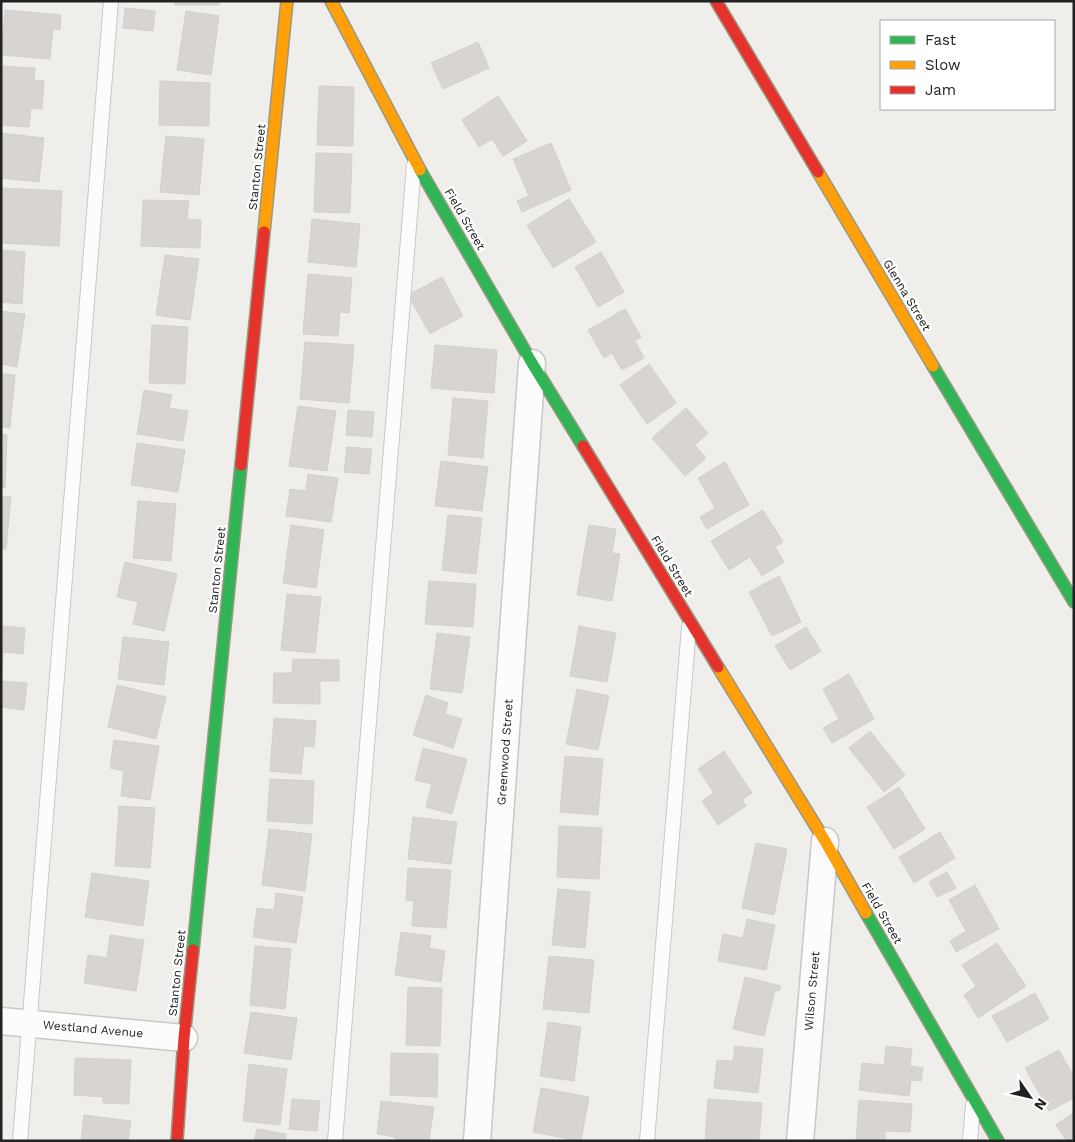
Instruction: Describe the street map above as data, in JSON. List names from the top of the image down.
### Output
{
  "streets": {
    "street": [
      "Stanton Street",
      "Field Street",
      "Glenna Street",
      "Greenwood Street",
      "Wilson Street",
      "Westland Avenue"
    ]
  },
  "crossings": [
    ["Stanton Street", "Westland Avenue"],
    ["Field Street", "Greenwood Street"],
    ["Field Street", "Wilson Street"]
  ],
  "legend": ["Fast", "Slow", "Jam"],
  "north": "bottom right"
}
